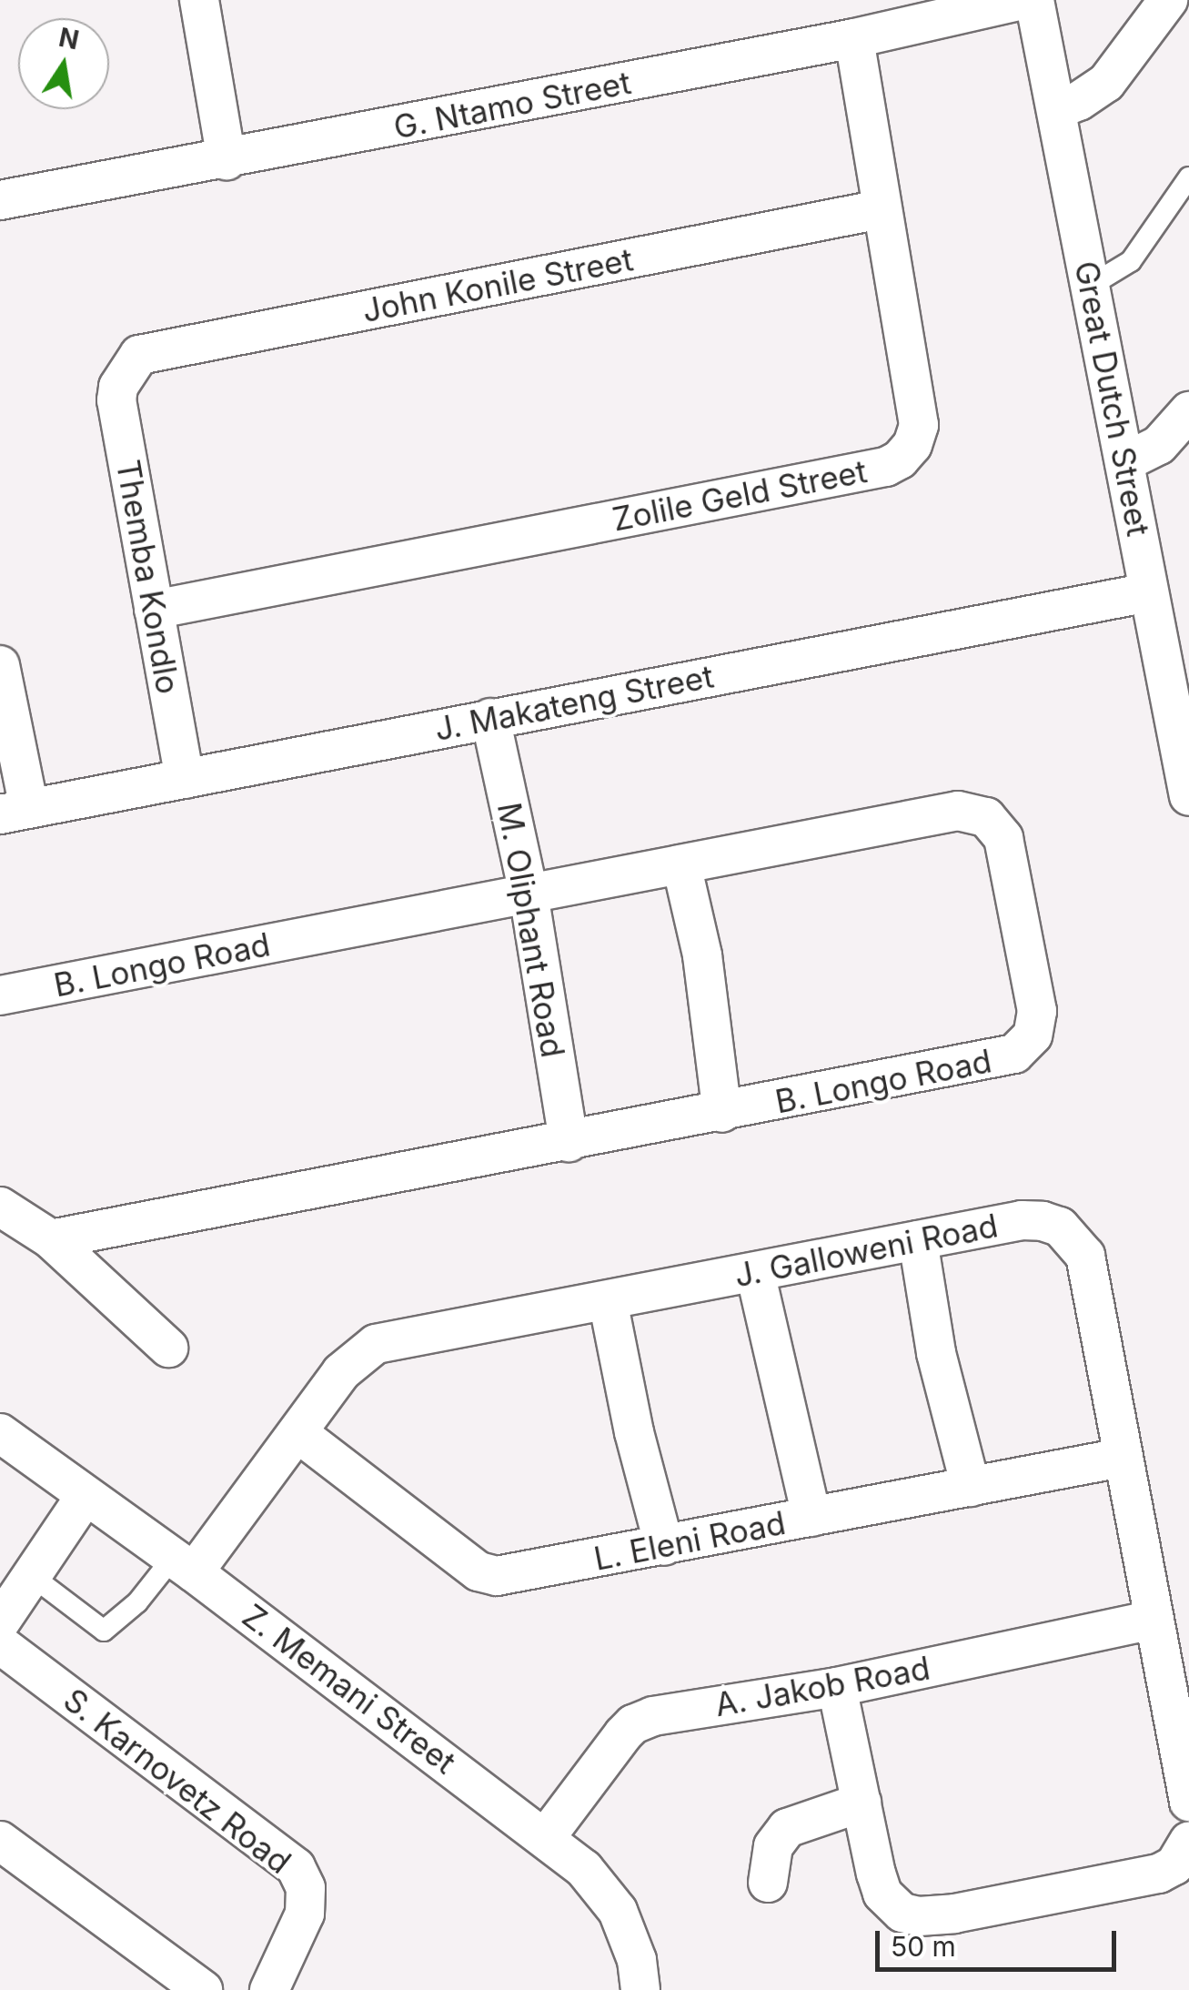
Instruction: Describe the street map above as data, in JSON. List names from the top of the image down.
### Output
{
  "streets": {
    "street": [
      "G. Ntamo Street",
      "John Konile Street",
      "Great Dutch Street",
      "Zolile Geld Street",
      "Themba Kondlo",
      "J. Makateng Street",
      "M. Oliphant Road",
      "B. Longo Road",
      "J. Galloweni Road",
      "L. Eleni Road",
      "A. Jakob Road",
      "Z. Memani Street",
      "S. Karnovetz Road"
    ]
  },
  "crossings": [
    ["G. Ntamo Street", "Zolile Geld Street"],
    ["John Konile Street", "Zolile Geld Street"],
    ["John Konile Street", "Themba Kondlo"],
    ["Great Dutch Street", "J. Makateng Street"],
    ["Zolile Geld Street", "Themba Kondlo"],
    ["Themba Kondlo", "J. Makateng Street"],
    ["J. Makateng Street", "M. Oliphant Road"],
    ["M. Oliphant Road", "B. Longo Road"],
    ["J. Galloweni Road", "L. Eleni Road"],
    ["J. Galloweni Road", "A. Jakob Road"],
    ["J. Galloweni Road", "Z. Memani Street"],
    ["A. Jakob Road", "Z. Memani Street"]
  ],
  "scale_bar": "50 m",
  "north": "top"
}
